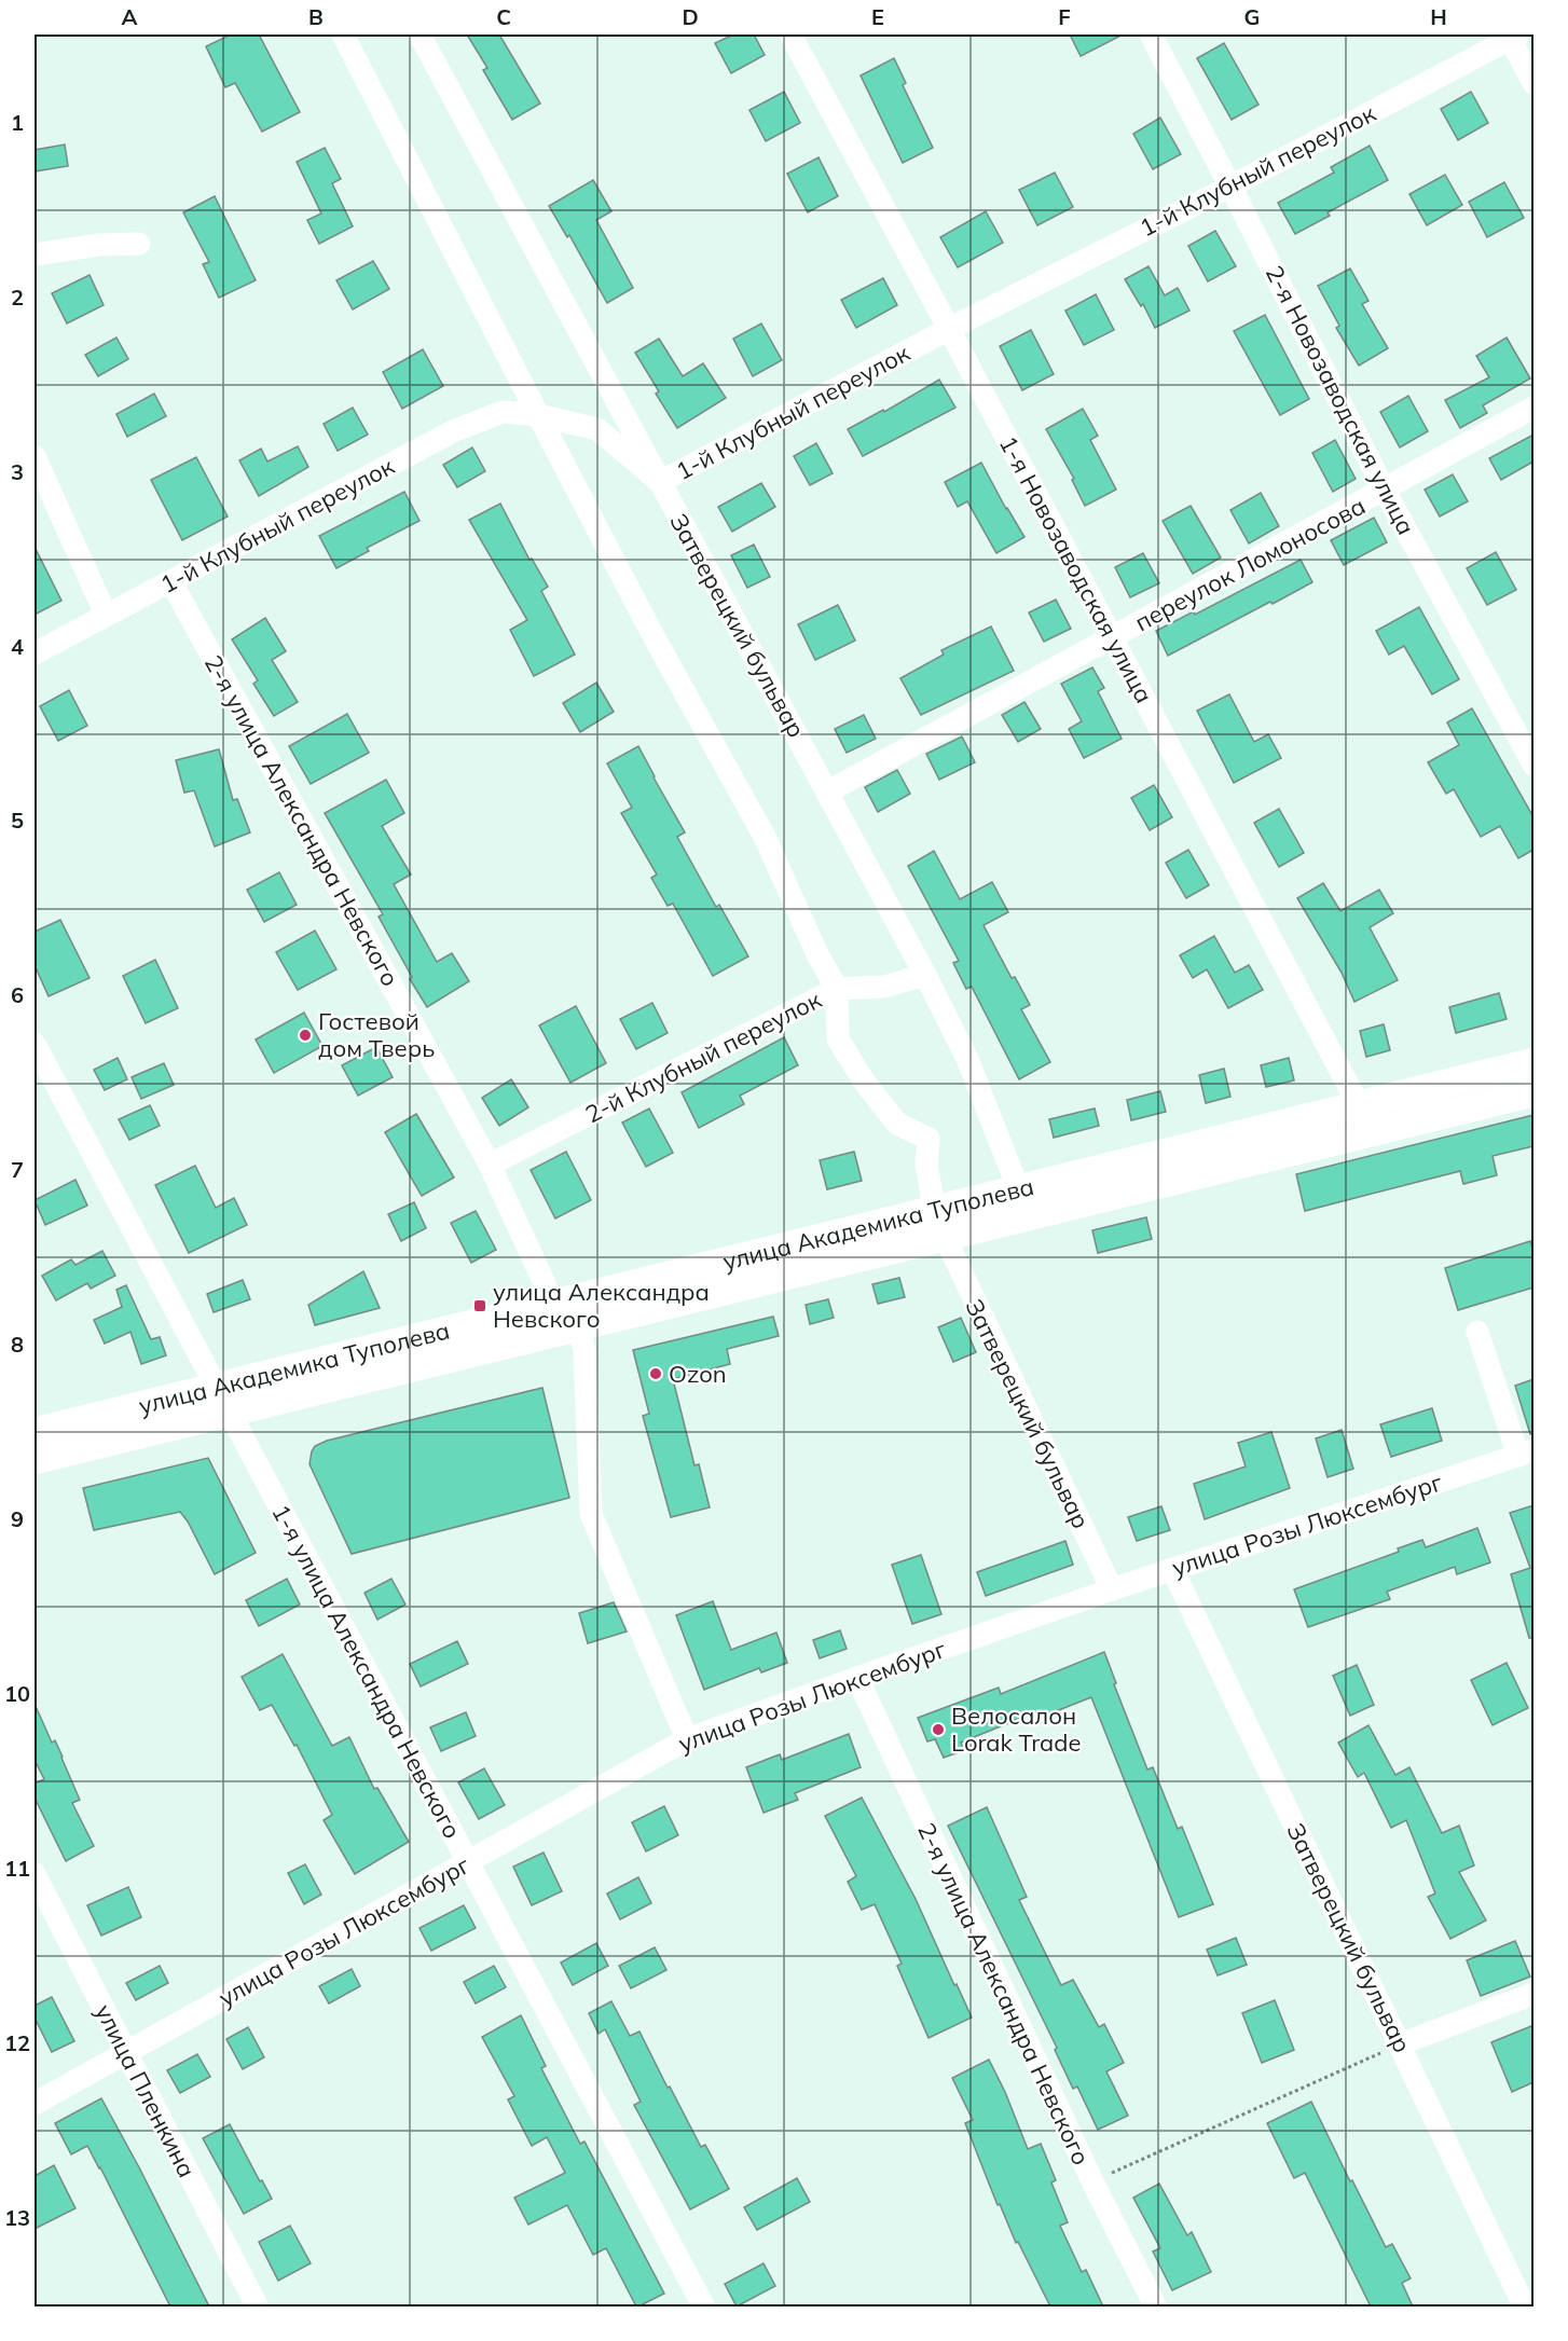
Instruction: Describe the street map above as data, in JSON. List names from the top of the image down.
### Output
{
  "streets": {
    "main road": ["улица Академика Туполева"],
    "street": [
      "1-й Клубный переулок",
      "2-я Новозаводская улица",
      "переулок Ломоносова",
      "1-я Новозаводская улица",
      "Затверецкий бульвар",
      "2-я улица Александра Невского",
      "2-й Клубный переулок",
      "улица Розы Люксембург",
      "1-я улица Александра Невского",
      "улица Пленкина"
    ]
  },
  "crossings": [
    ["1-й Клубный переулок", "2-я Новозаводская улица"],
    ["1-й Клубный переулок", "1-я Новозаводская улица"],
    ["1-й Клубный переулок", "Затверецкий бульвар"],
    ["1-й Клубный переулок", "2-я улица Александра Невского"],
    ["2-я Новозаводская улица", "переулок Ломоносова"],
    ["переулок Ломоносова", "1-я Новозаводская улица"],
    ["переулок Ломоносова", "Затверецкий бульвар"],
    ["1-я Новозаводская улица", "улица Академика Туполева"],
    ["Затверецкий бульвар", "2-й Клубный переулок"],
    ["Затверецкий бульвар", "улица Академика Туполева"],
    ["Затверецкий бульвар", "улица Розы Люксембург"],
    ["2-я улица Александра Невского", "2-й Клубный переулок"],
    ["2-я улица Александра Невского", "улица Академика Туполева"],
    ["2-я улица Александра Невского", "улица Розы Люксембург"],
    ["улица Академика Туполева", "1-я улица Александра Невского"],
    ["улица Розы Люксембург", "1-я улица Александра Невского"],
    ["улица Розы Люксембург", "улица Пленкина"]
  ],
  "places": {
    "other": ["Гостевой дом Тверь", "Ozon", "Велосалон Lorak Trade"],
    "transit": ["улица Александра Невского"]
  },
  "grid": {
    "columns": [
      "A",
      "B",
      "C",
      "D",
      "E",
      "F",
      "G",
      "H"
    ],
    "rows": [
      "1",
      "2",
      "3",
      "4",
      "5",
      "6",
      "7",
      "8",
      "9",
      "10",
      "11",
      "12",
      "13"
    ]
  }
}
